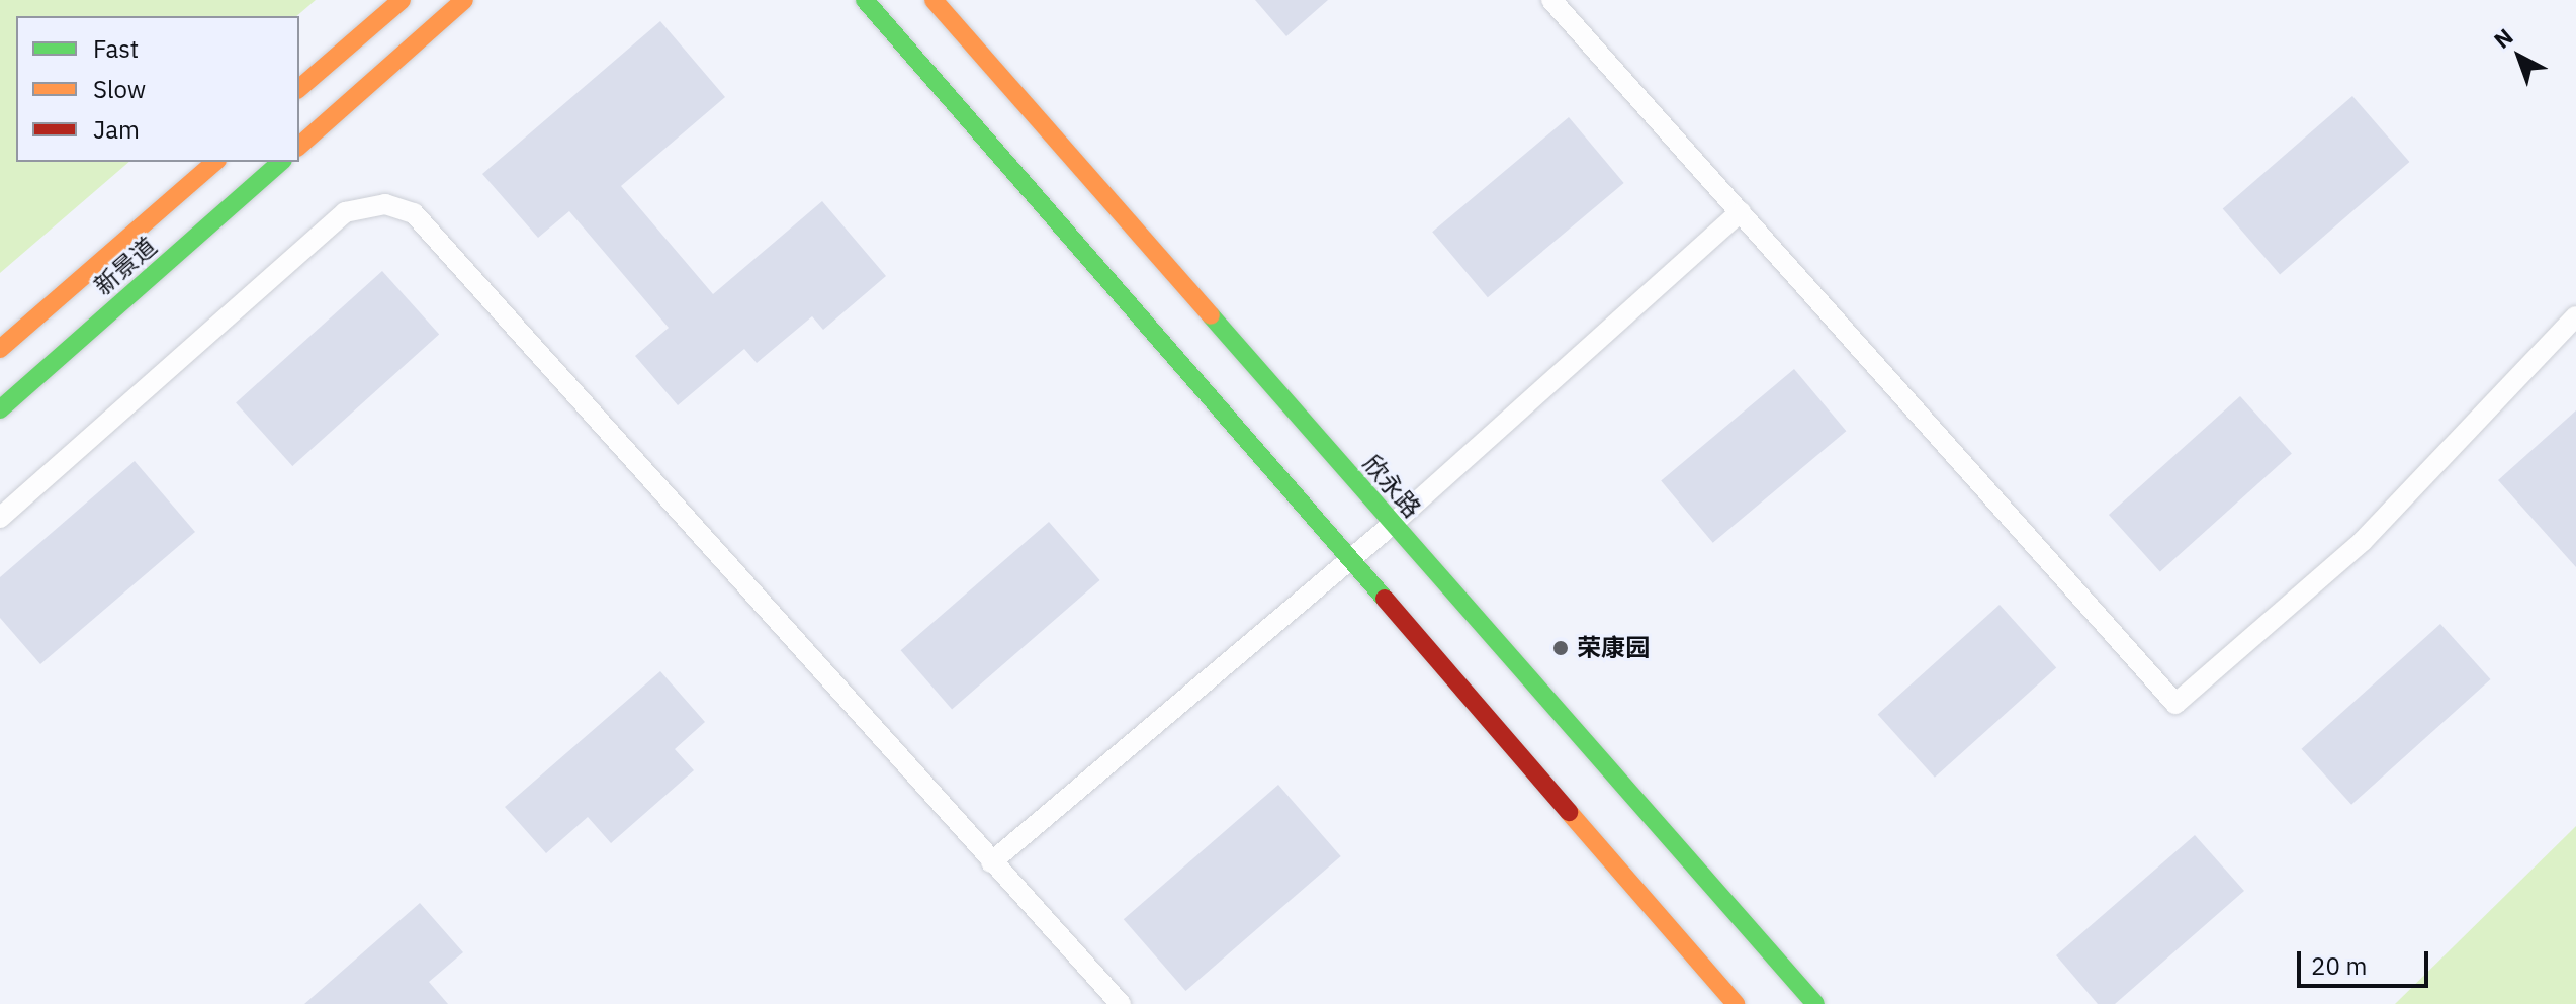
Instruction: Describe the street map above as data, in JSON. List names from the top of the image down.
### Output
{
  "streets": {
    "street": ["新景道", "欣永路"]
  },
  "places": ["荣康园"],
  "legend": ["Fast", "Slow", "Jam"],
  "scale_bar": "20 m",
  "north": "top left"
}
